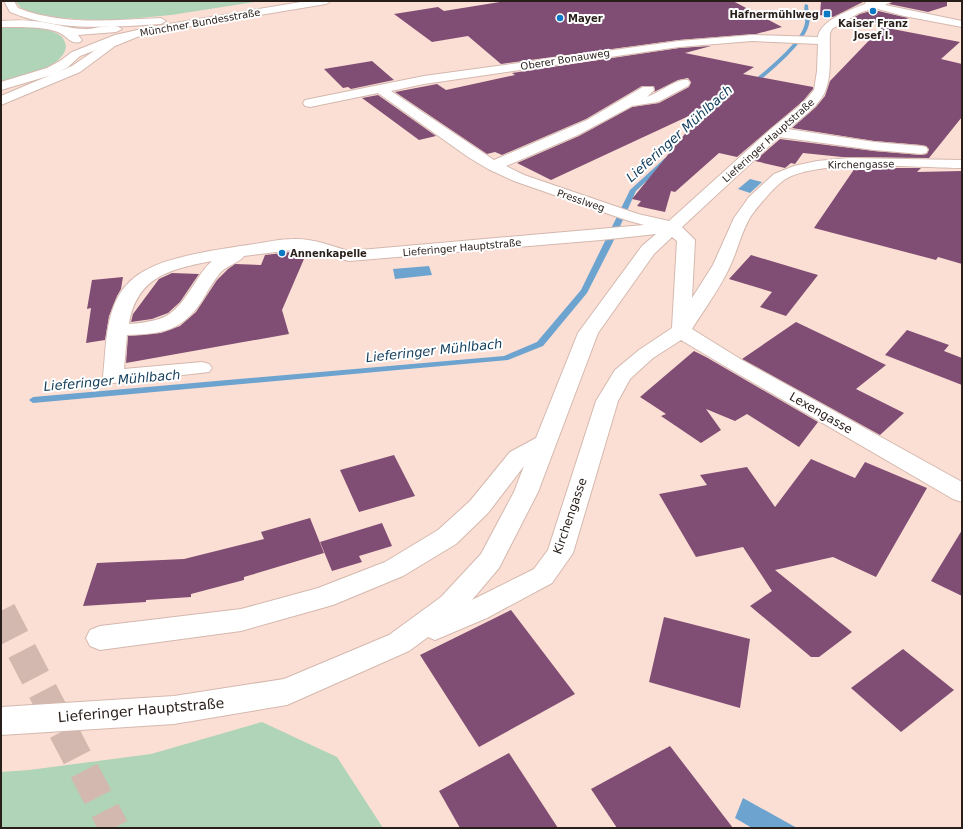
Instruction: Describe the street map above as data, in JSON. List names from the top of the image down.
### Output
{
  "streets": {
    "main road": [
      "Münchner Bundesstraße",
      "Oberer Bonauweg",
      "Lieferinger Hauptstraße",
      "Kirchengasse",
      "Presslweg",
      "Lexengasse"
    ]
  },
  "crossings": [
    ["Oberer Bonauweg", "Lieferinger Hauptstraße"],
    ["Oberer Bonauweg", "Presslweg"],
    ["Lieferinger Hauptstraße", "Kirchengasse"],
    ["Lieferinger Hauptstraße", "Presslweg"],
    ["Kirchengasse", "Lexengasse"]
  ],
  "water": ["Lieferinger Mühlbach"],
  "places": {
    "other": ["Kaiser Franz Josef I.", "Mayer", "Annenkapelle"],
    "transit": ["Hafnermühlweg"]
  }
}
